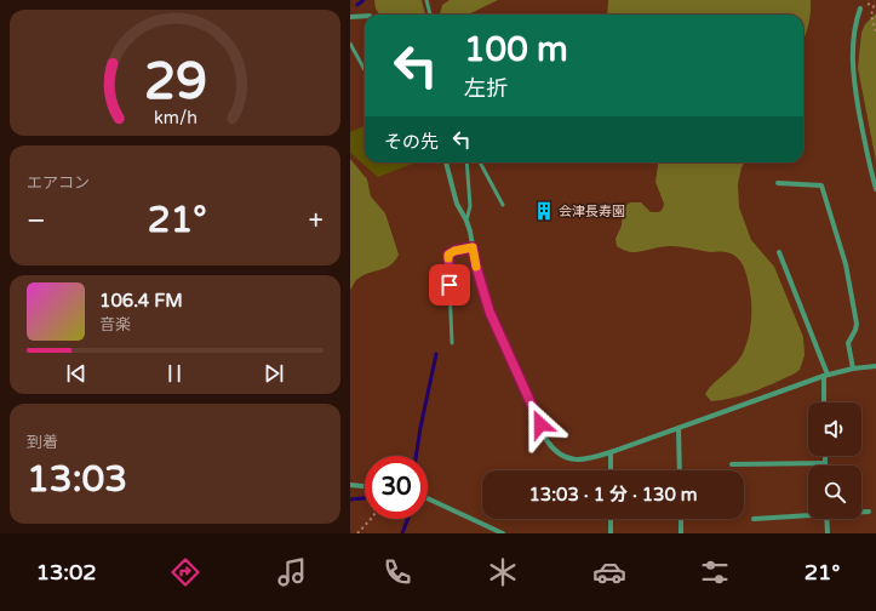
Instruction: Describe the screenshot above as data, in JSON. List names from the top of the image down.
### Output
{
  "places": {
    "building": ["会津長寿園"]
  },
  "page": {
    "turn": ["100 m", "左折"],
    "then": "その先",
    "tile": [
      "エアコン",
      ["到着", "13:03"]
    ],
    "heat": ["−", "21°", "+"],
    "song": ["106.4 FM", "音楽"],
    "limit": "30",
    "trip": "13:03 · 1 分 · 130 m",
    "tabs": ["13:02", "21°"],
    "gauge": ["29", "km/h"]
  }
}
